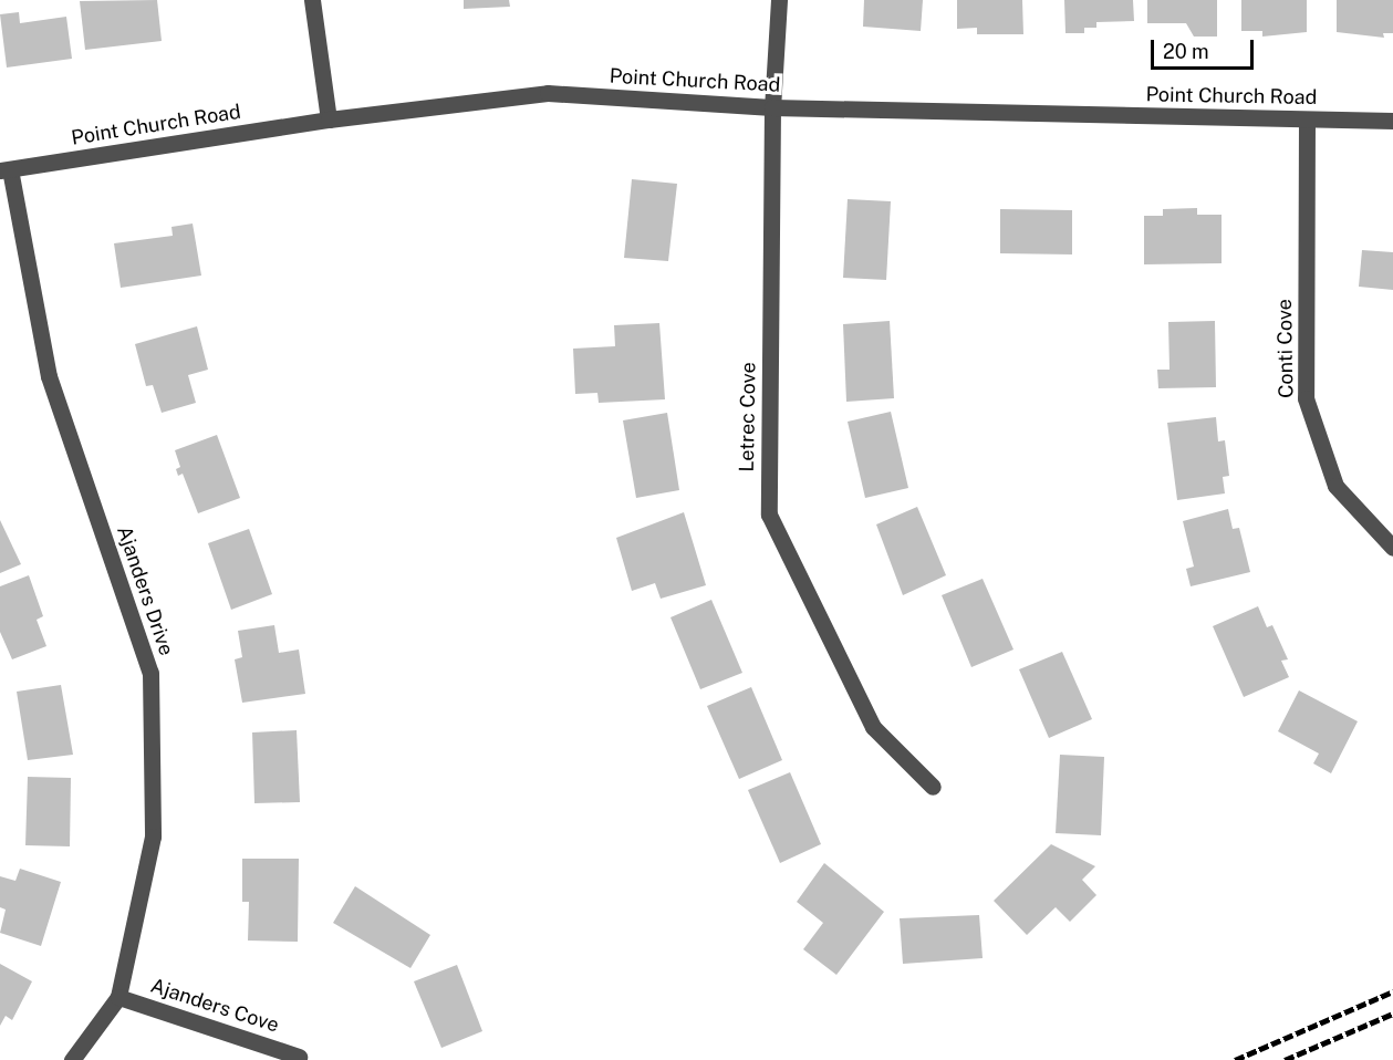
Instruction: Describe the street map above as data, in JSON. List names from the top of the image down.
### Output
{
  "streets": {
    "street": [
      "Point Church Road",
      "Conti Cove",
      "Letrec Cove",
      "Ajanders Drive",
      "Ajanders Cove"
    ]
  },
  "crossings": [
    ["Point Church Road", "Conti Cove"],
    ["Point Church Road", "Letrec Cove"],
    ["Point Church Road", "Ajanders Drive"],
    ["Ajanders Drive", "Ajanders Cove"]
  ],
  "scale_bar": "20 m"
}
